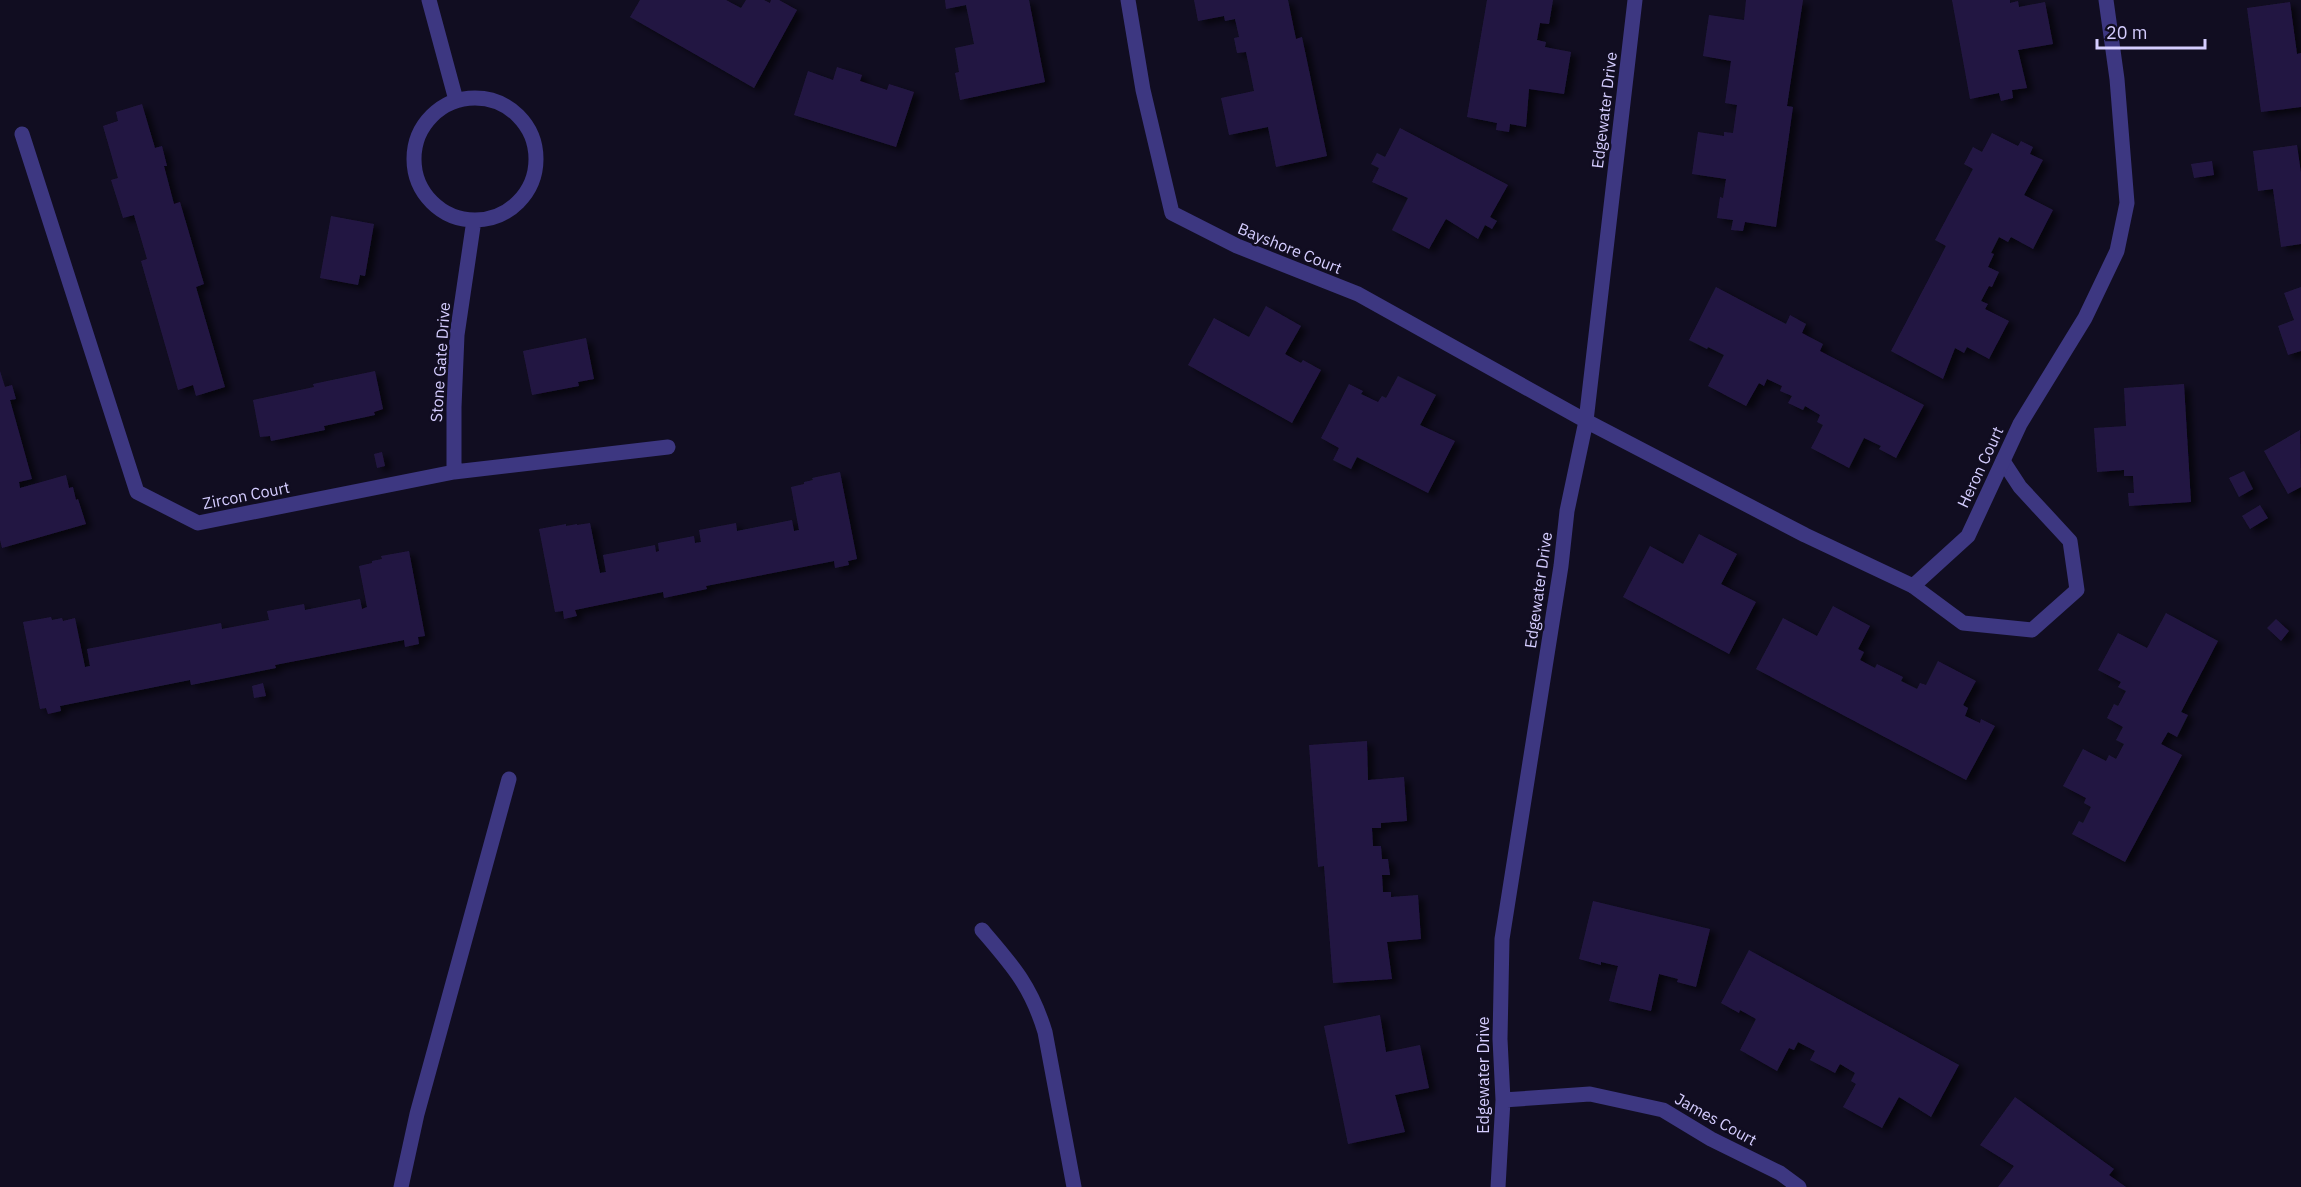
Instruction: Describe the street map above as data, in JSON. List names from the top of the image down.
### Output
{
  "streets": {
    "street": [
      "Edgewater Drive",
      "Bayshore Court",
      "Stone Gate Drive",
      "Heron Court",
      "Zircon Court",
      "James Court"
    ]
  },
  "crossings": [
    ["Edgewater Drive", "Bayshore Court"],
    ["Edgewater Drive", "James Court"],
    ["Stone Gate Drive", "Zircon Court"]
  ],
  "scale_bar": "20 m"
}
